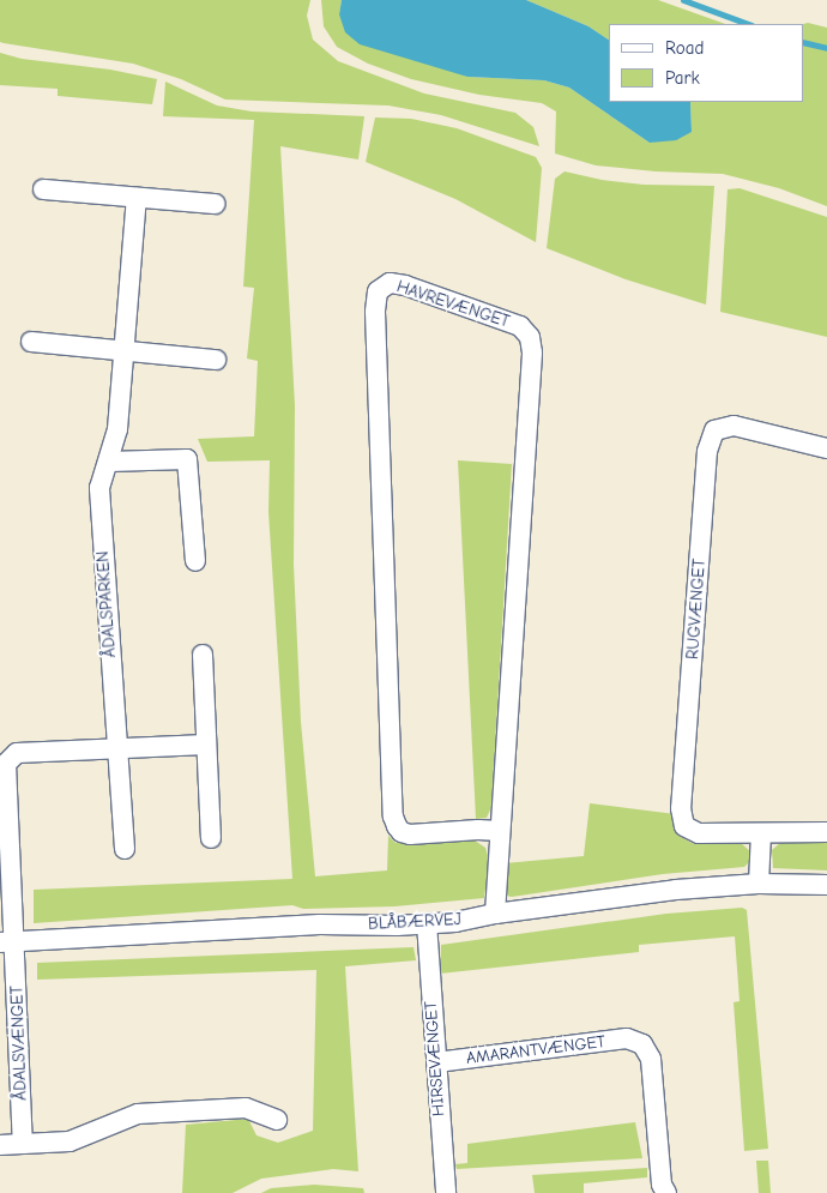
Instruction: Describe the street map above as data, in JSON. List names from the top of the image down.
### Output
{
  "streets": {
    "street": [
      "HAVREVÆNGET",
      "ÅDALSPARKEN",
      "RUGVÆNGET",
      "BLÅBÆRVEJ",
      "ÅDALSVÆNGET",
      "AMARANTVÆNGET",
      "HIRSEVÆNGET"
    ]
  },
  "crossings": [
    ["HAVREVÆNGET", "BLÅBÆRVEJ"],
    ["BLÅBÆRVEJ", "ÅDALSVÆNGET"],
    ["BLÅBÆRVEJ", "HIRSEVÆNGET"],
    ["AMARANTVÆNGET", "HIRSEVÆNGET"]
  ],
  "legend": ["Road", "Park"]
}
